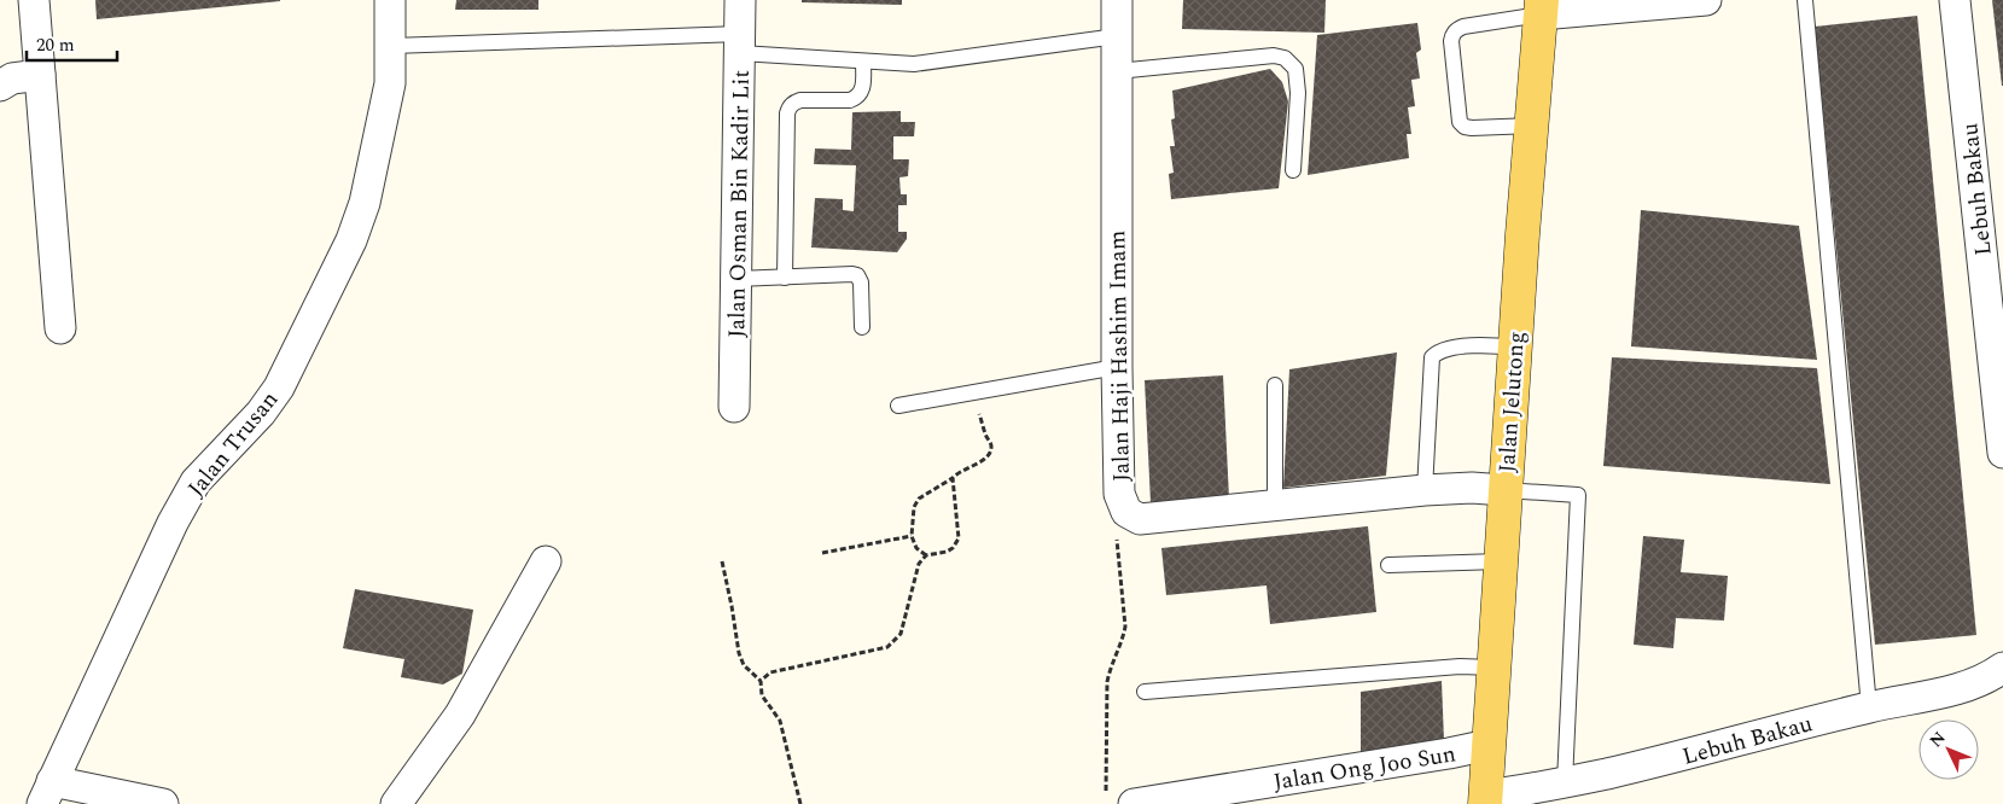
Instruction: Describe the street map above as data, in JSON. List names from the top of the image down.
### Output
{
  "streets": {
    "main road": ["Jalan Jelutong"],
    "street": [
      "Lebuh Bakau",
      "Jalan Osman Bin Kadir Lit",
      "Jalan Haji Hashim Imam",
      "Jalan Trusan",
      "Jalan Ong Joo Sun"
    ]
  },
  "crossings": [
    ["Lebuh Bakau", "Jalan Jelutong"],
    ["Jalan Haji Hashim Imam", "Jalan Jelutong"],
    ["Jalan Jelutong", "Jalan Ong Joo Sun"]
  ],
  "scale_bar": "20 m",
  "north": "top left"
}
